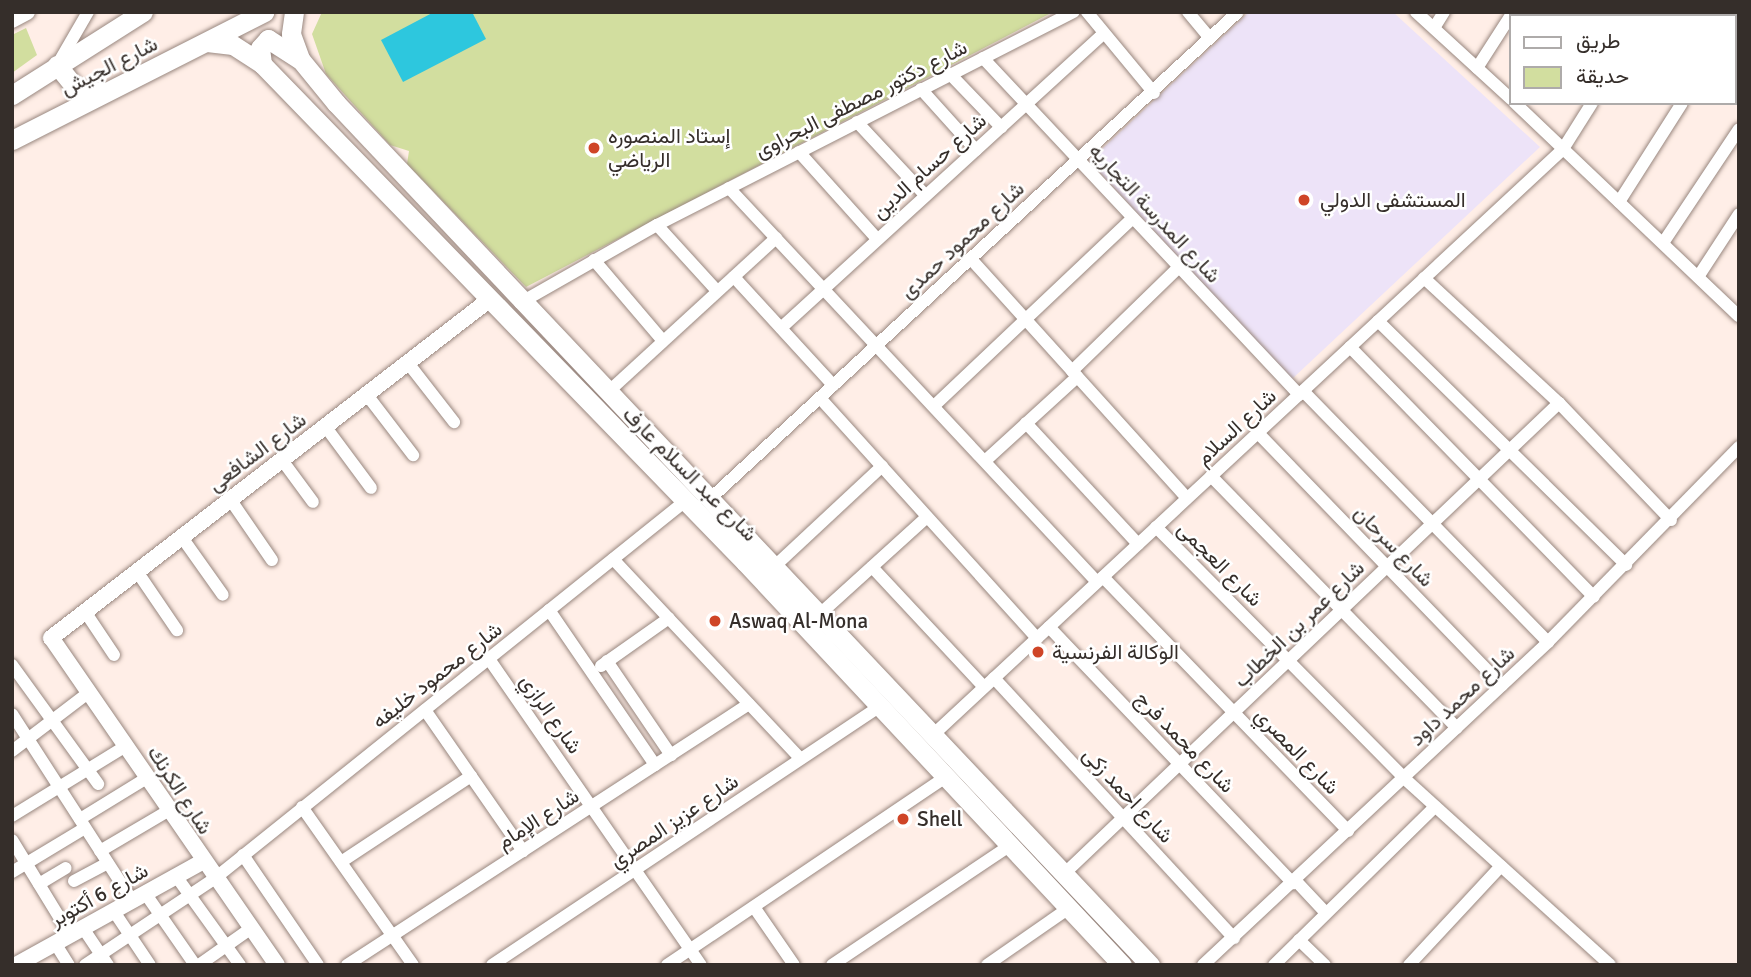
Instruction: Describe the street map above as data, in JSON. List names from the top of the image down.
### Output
{
  "streets": {
    "main road": ["شارع الجيش", "شارع عبد السلام عارف"],
    "street": [
      "شارع دكتور مصطفى البحراوى",
      "شارع حسام الدين",
      "شارع المدرسة التجاريه",
      "شارع محمود حمدى",
      "شارع السلام",
      "شارع الشافعى",
      "شارع سرحان",
      "شارع العجمى",
      "شارع عمر بن الخطاب",
      "شارع محمود خليفه",
      "شارع محمد داود",
      "شارع الرازي",
      "شارع محمد فرج",
      "شارع المصري",
      "شارع الكرنك",
      "شارع احمد زكى",
      "شارع الإمام",
      "شارع عزيز المصري",
      "شارع 6 أكتوبر"
    ]
  },
  "crossings": [
    ["شارع الجيش", "شارع عبد السلام عارف"],
    ["شارع دكتور مصطفى البحراوى", "شارع المدرسة التجاريه"],
    ["شارع دكتور مصطفى البحراوى", "شارع عبد السلام عارف"],
    ["شارع دكتور مصطفى البحراوى", "شارع المصري"],
    ["شارع حسام الدين", "شارع المدرسة التجاريه"],
    ["شارع حسام الدين", "شارع المصري"],
    ["شارع المدرسة التجاريه", "شارع محمود حمدى"],
    ["شارع المدرسة التجاريه", "شارع السلام"],
    ["شارع المدرسة التجاريه", "شارع عمر بن الخطاب"],
    ["شارع المدرسة التجاريه", "شارع محمد داود"],
    ["شارع محمود حمدى", "شارع عبد السلام عارف"],
    ["شارع محمود حمدى", "شارع المصري"],
    ["شارع السلام", "شارع عبد السلام عارف"],
    ["شارع السلام", "شارع سرحان"],
    ["شارع السلام", "شارع العجمى"],
    ["شارع السلام", "شارع محمد فرج"],
    ["شارع السلام", "شارع المصري"],
    ["شارع السلام", "شارع احمد زكى"],
    ["شارع الشافعى", "شارع عبد السلام عارف"],
    ["شارع الشافعى", "شارع الكرنك"],
    ["شارع عبد السلام عارف", "شارع عمر بن الخطاب"],
    ["شارع عبد السلام عارف", "شارع محمود خليفه"],
    ["شارع عبد السلام عارف", "شارع عزيز المصري"],
    ["شارع سرحان", "شارع عمر بن الخطاب"],
    ["شارع سرحان", "شارع محمد داود"],
    ["شارع العجمى", "شارع عمر بن الخطاب"],
    ["شارع العجمى", "شارع محمد داود"],
    ["شارع عمر بن الخطاب", "شارع محمد فرج"],
    ["شارع عمر بن الخطاب", "شارع المصري"],
    ["شارع عمر بن الخطاب", "شارع احمد زكى"],
    ["شارع محمود خليفه", "شارع الرازي"],
    ["شارع محمود خليفه", "شارع الكرنك"],
    ["شارع محمد داود", "شارع محمد فرج"],
    ["شارع محمد داود", "شارع المصري"],
    ["شارع محمد داود", "شارع احمد زكى"],
    ["شارع الرازي", "شارع الإمام"],
    ["شارع الرازي", "شارع عزيز المصري"],
    ["شارع الكرنك", "شارع 6 أكتوبر"]
  ],
  "places": [
    "إستاد المنصوره الرياضي",
    "المستشفى الدولي",
    "Aswaq Al-Mona",
    "الوكالة الفرنسية",
    "Shell"
  ],
  "legend": ["طريق", "حديقة"]
}
